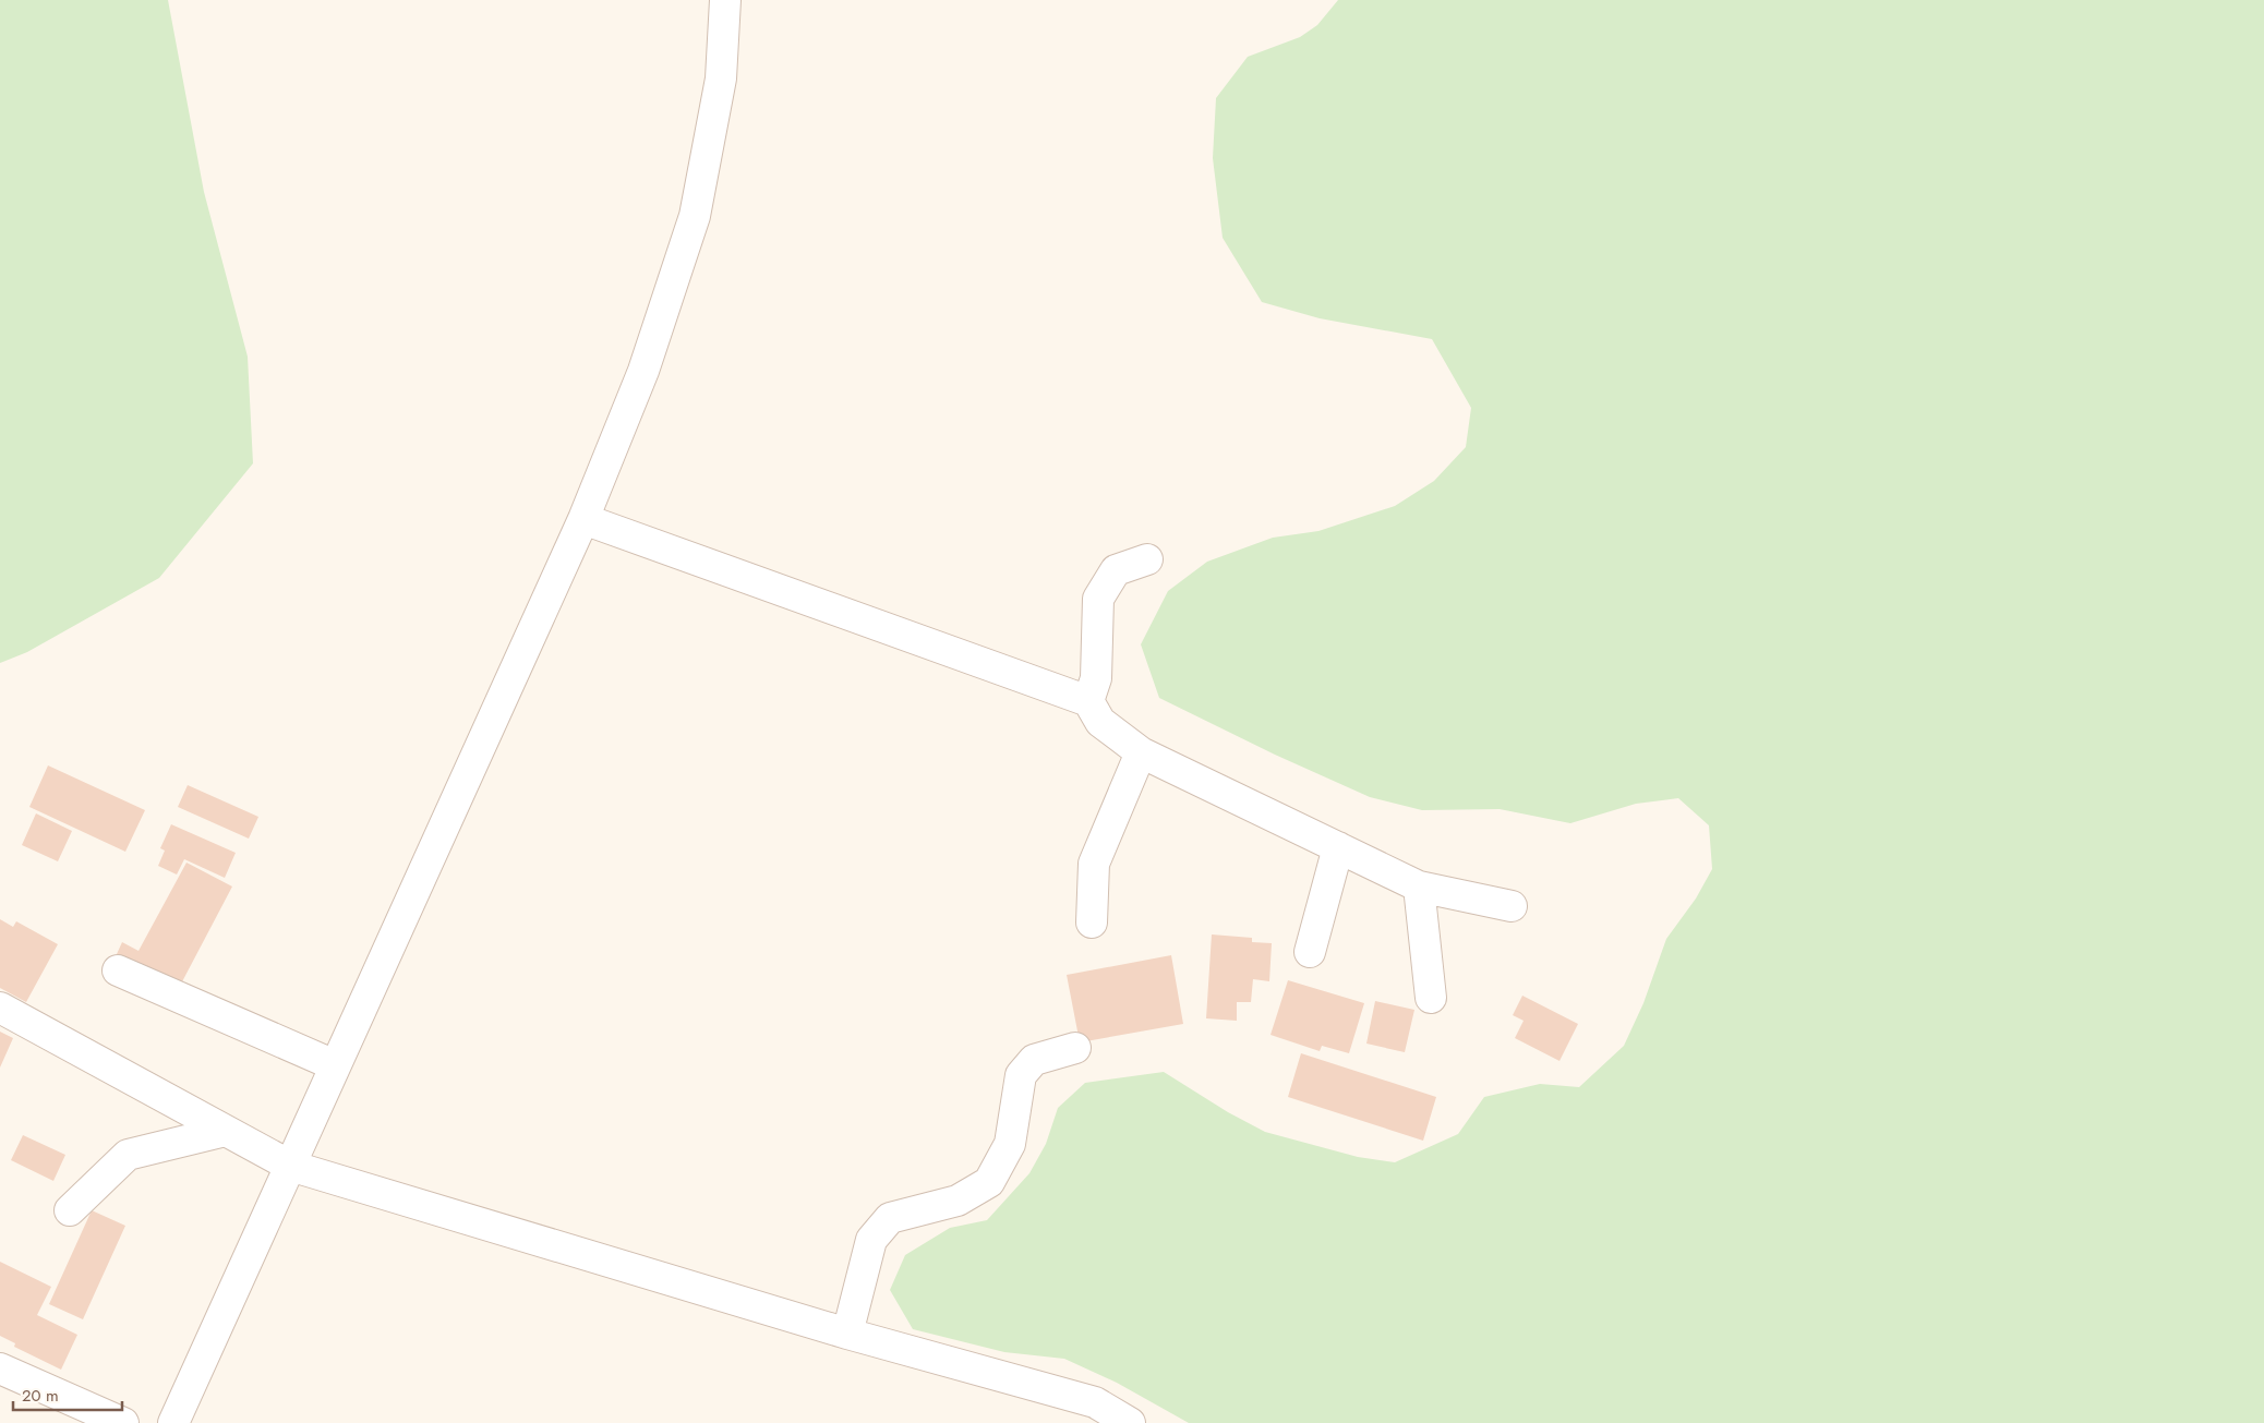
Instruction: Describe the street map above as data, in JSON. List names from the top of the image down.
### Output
{
  "scale_bar": "20 m"
}
